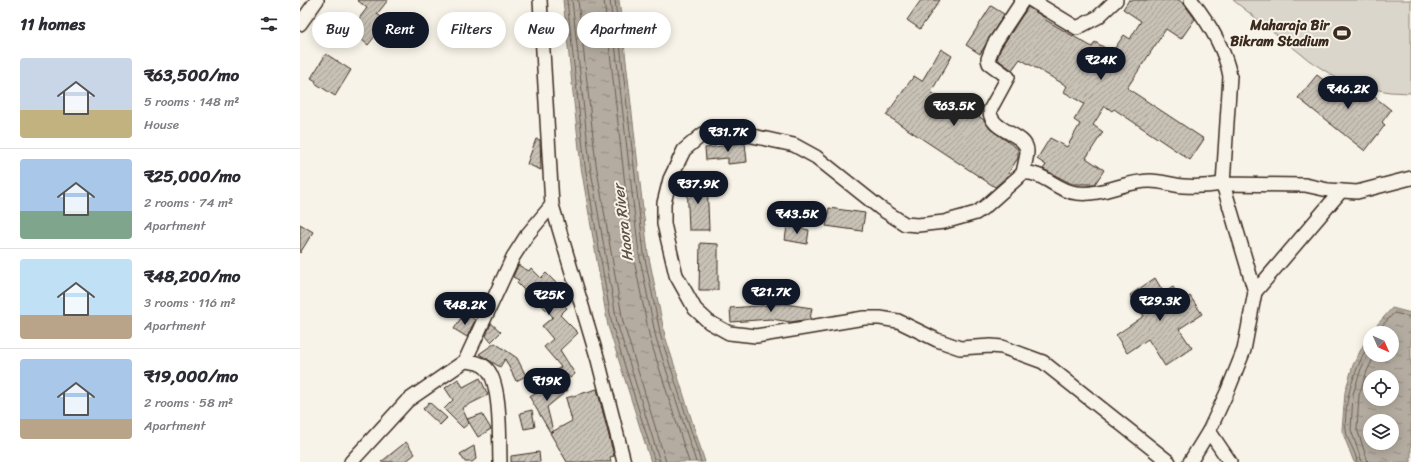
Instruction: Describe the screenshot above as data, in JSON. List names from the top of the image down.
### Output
{
  "water": ["Haora River"],
  "places": {
    "sports": ["Maharaja Bir Bikram Stadium"]
  },
  "north": "bottom right",
  "page": {
    "heading": "11 homes",
    "chip": [
      "Buy",
      "Rent",
      "Filters",
      "New",
      "Apartment"
    ],
    "price": [
      "₹24K",
      "₹46.2K",
      "₹63.5K",
      "₹31.7K",
      "₹37.9K",
      "₹43.5K",
      "₹21.7K",
      "₹25K",
      "₹29.3K",
      "₹48.2K",
      "₹19K"
    ],
    "list": [
      {
        "name": "₹63,500/mo",
        "note": "5 rooms · 148 m² · House"
      },
      {
        "name": "₹25,000/mo",
        "note": "2 rooms · 74 m² · Apartment"
      },
      {
        "name": "₹48,200/mo",
        "note": "3 rooms · 116 m² · Apartment"
      },
      {
        "name": "₹19,000/mo",
        "note": "2 rooms · 58 m² · Apartment"
      }
    ]
  }
}
